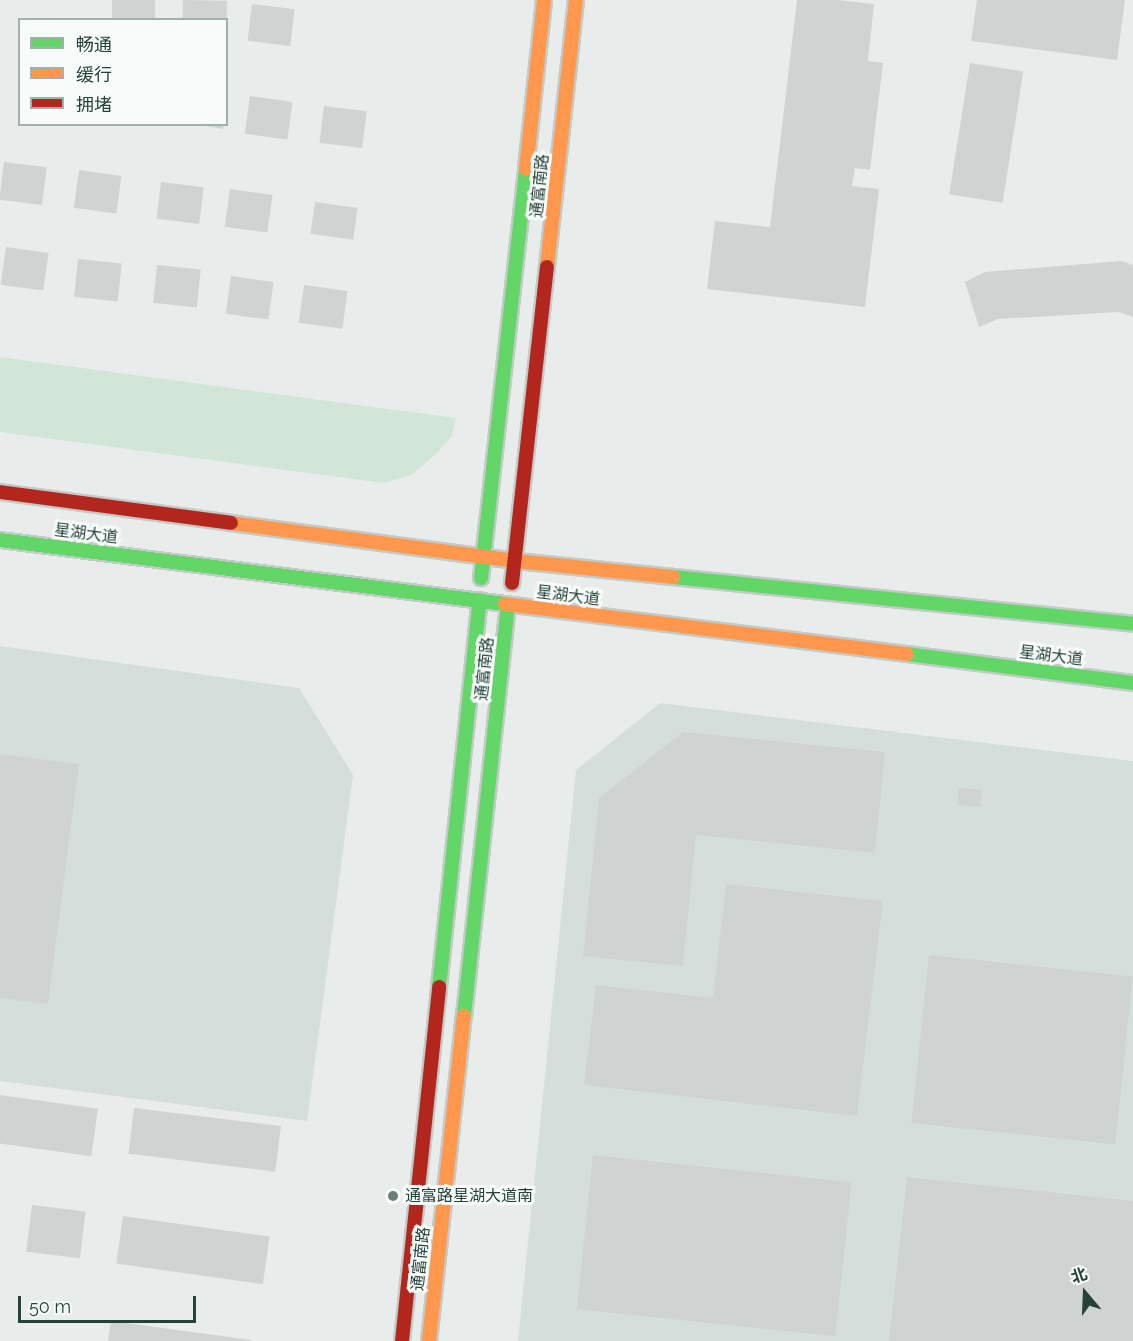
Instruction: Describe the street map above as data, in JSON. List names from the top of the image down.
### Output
{
  "streets": {
    "main road": ["通富南路", "星湖大道"]
  },
  "crossings": [
    ["通富南路", "星湖大道"]
  ],
  "places": ["通富路星湖大道南"],
  "legend": ["畅通", "缓行", "拥堵"],
  "scale_bar": "50 m",
  "north": "top"
}
